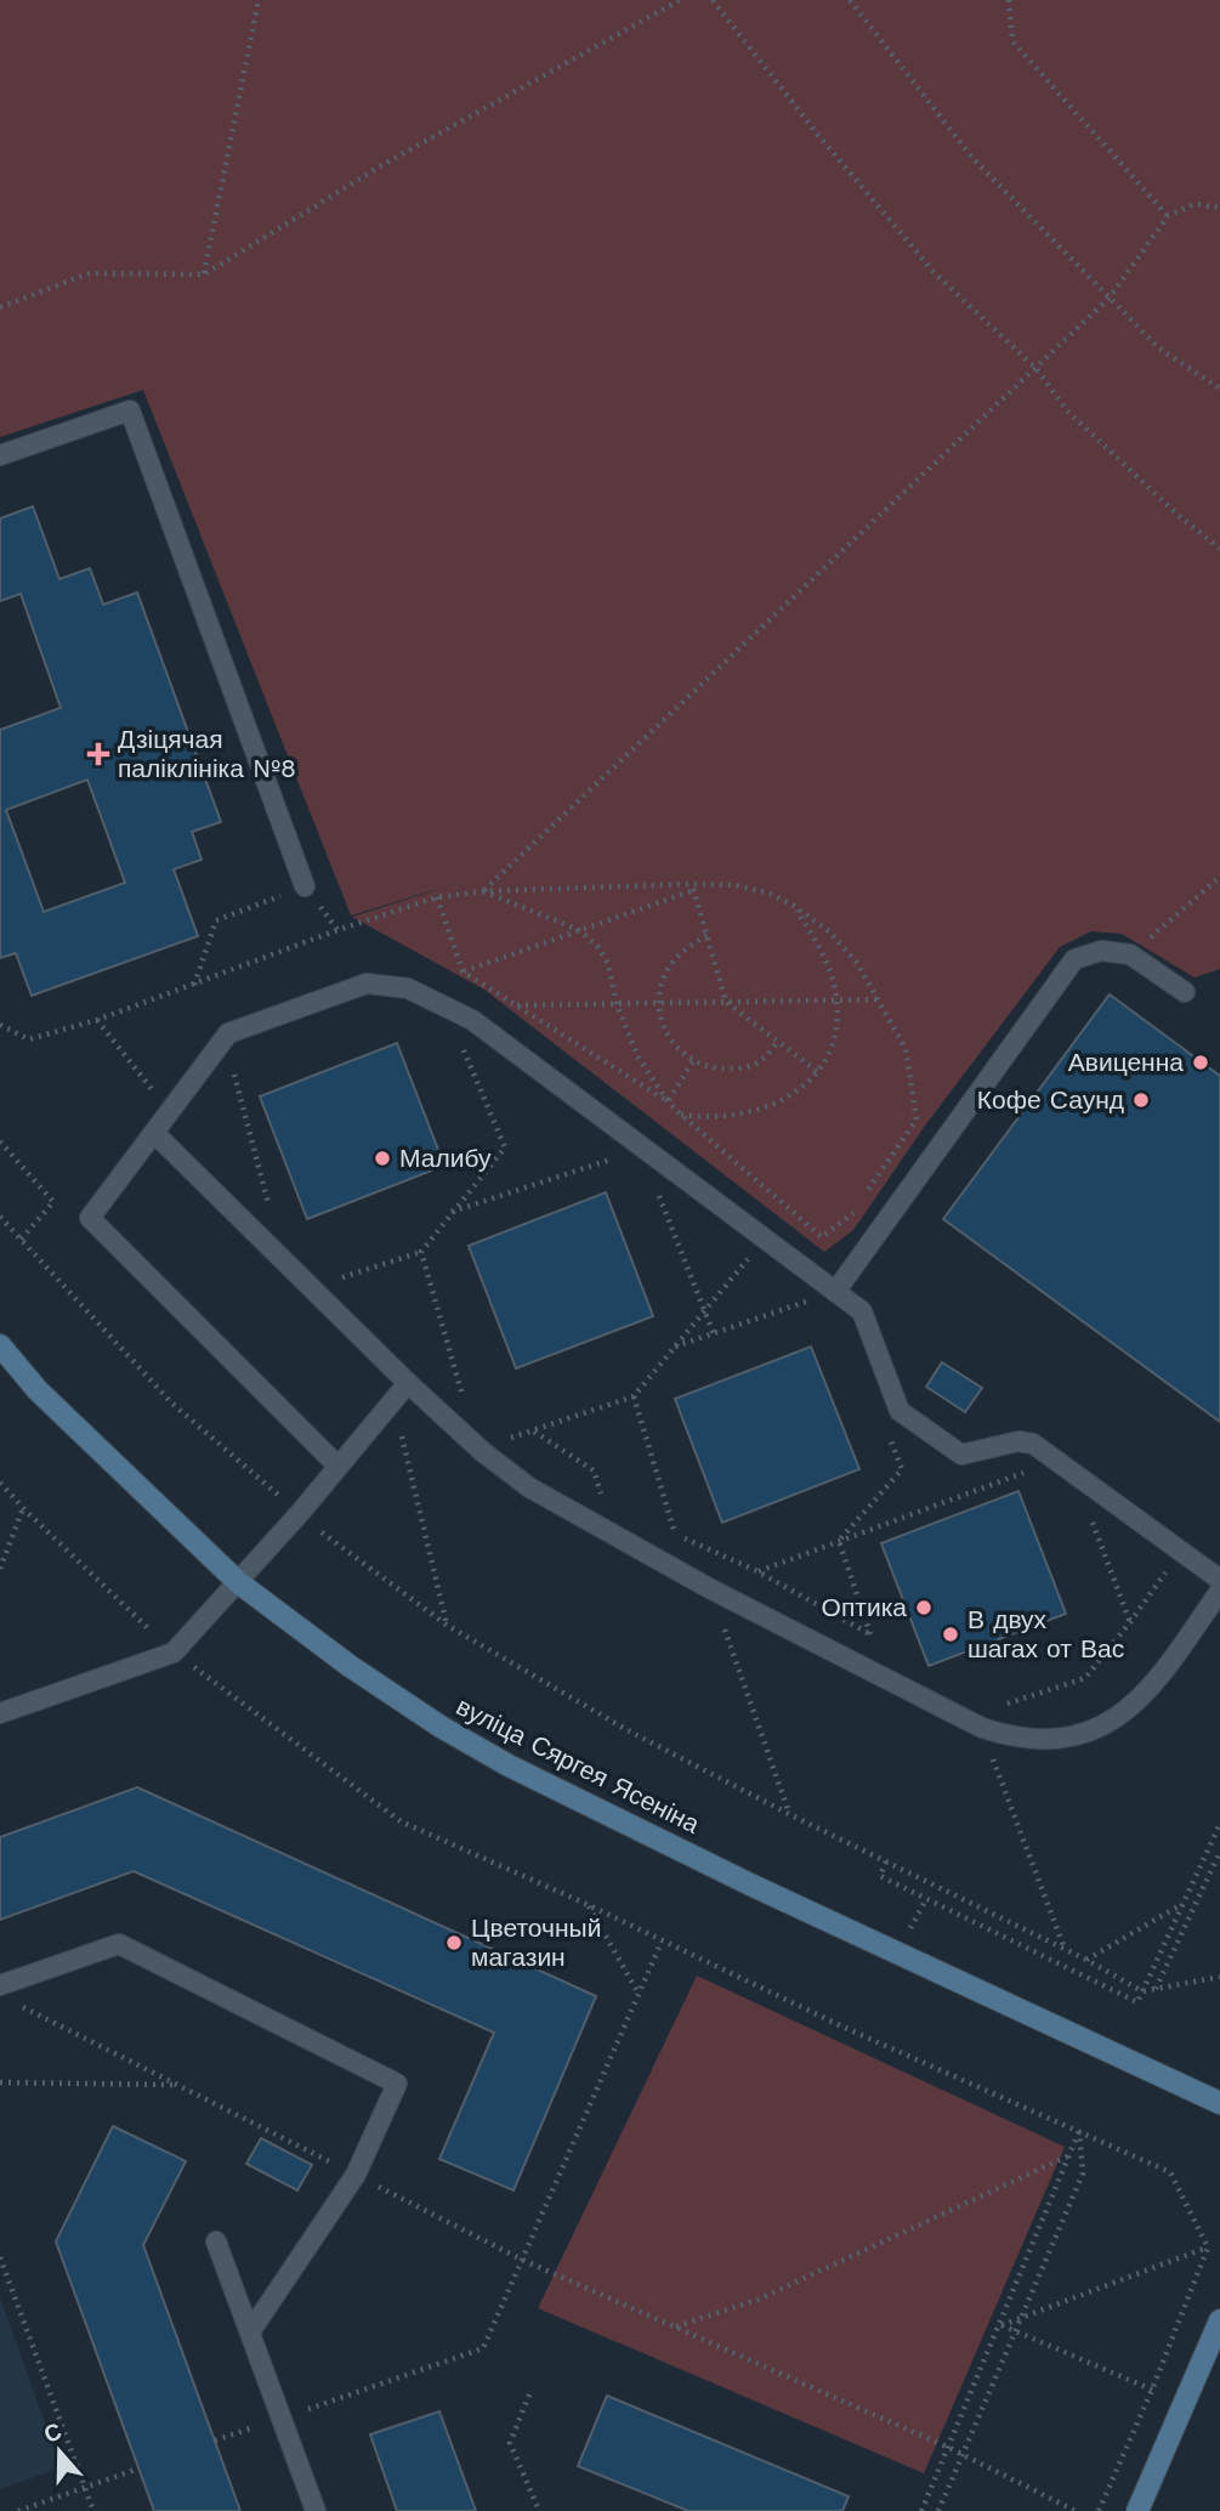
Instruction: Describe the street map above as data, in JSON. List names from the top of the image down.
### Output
{
  "streets": {
    "main road": ["вуліца Сяргея Ясеніна"]
  },
  "places": {
    "health": ["Дзіцячая паліклініка №8"],
    "other": [
      "Авиценна",
      "Кофе Саунд",
      "Малибу",
      "Оптика",
      "В двух шагах от Вас",
      "Цветочный магазин"
    ]
  },
  "north": "top"
}
